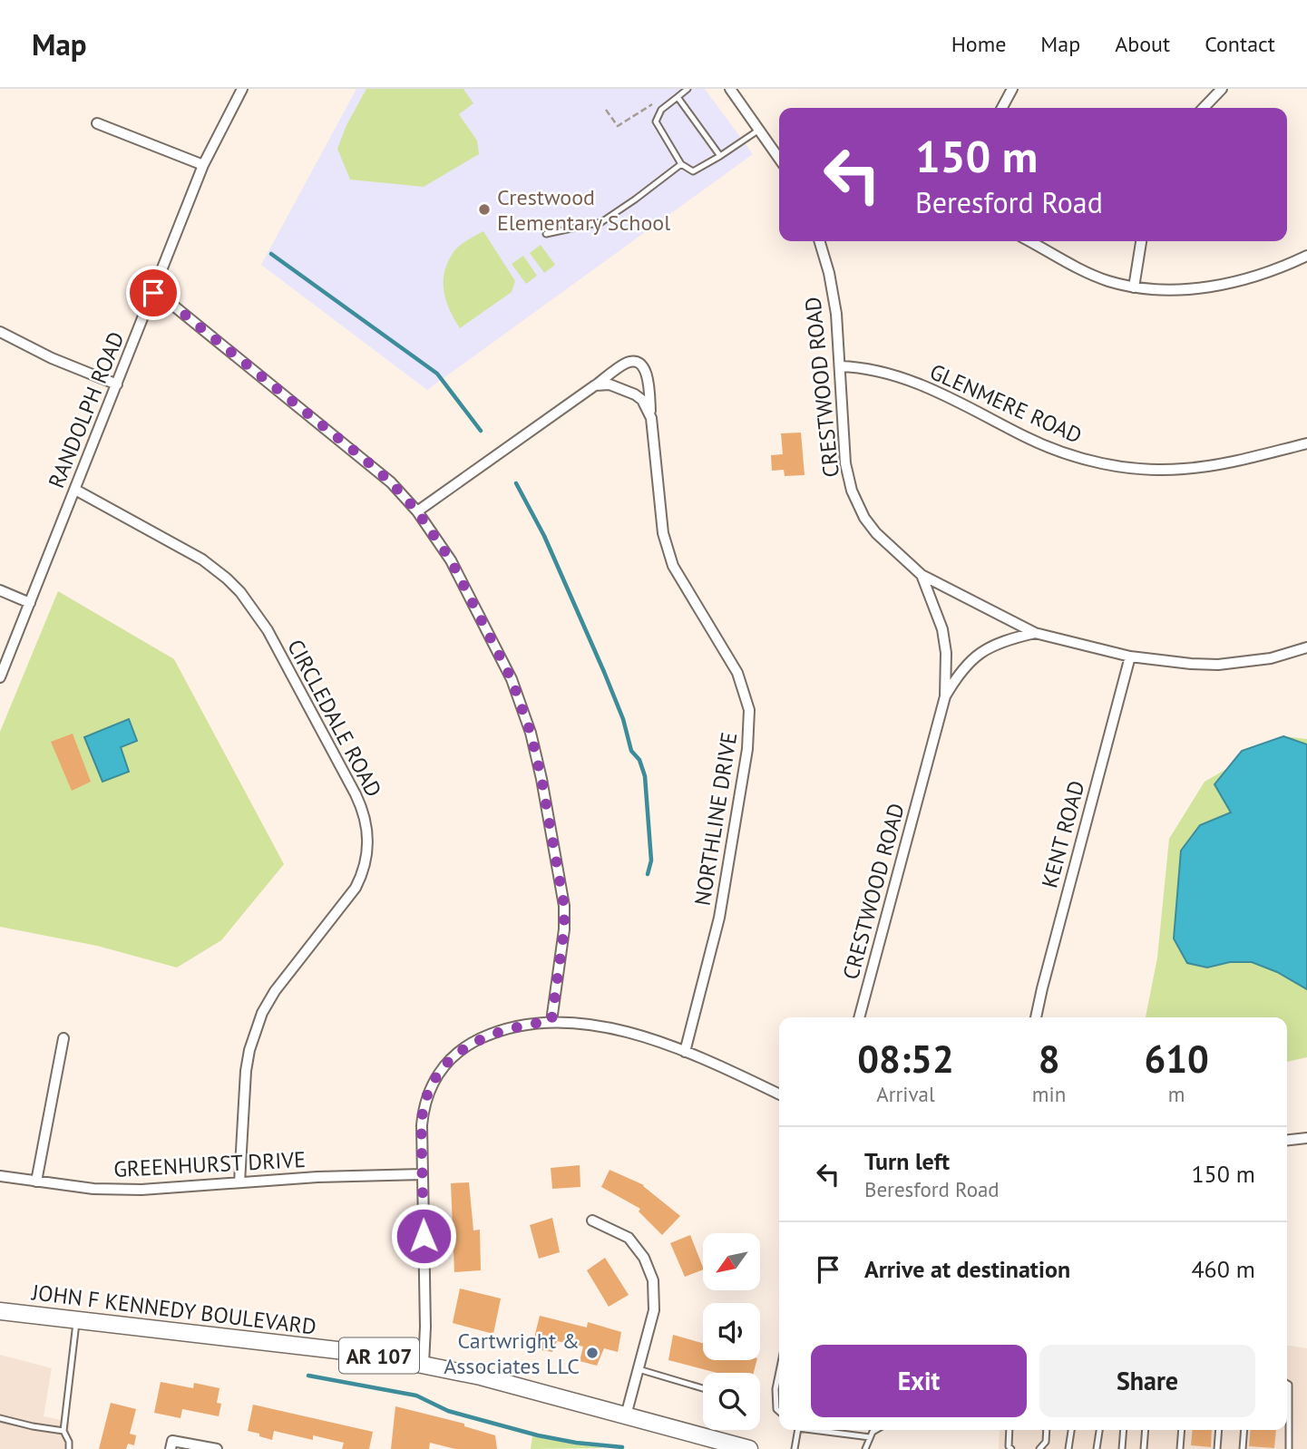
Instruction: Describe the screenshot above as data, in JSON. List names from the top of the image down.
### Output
{
  "streets": {
    "main road": ["JOHN F KENNEDY BOULEVARD", "AR 107"],
    "street": [
      "CRESTWOOD ROAD",
      "GLENMERE ROAD",
      "RANDOLPH ROAD",
      "CIRCLEDALE ROAD",
      "NORTHLINE DRIVE",
      "KENT ROAD",
      "GREENHURST DRIVE"
    ]
  },
  "crossings": [
    ["CRESTWOOD ROAD", "GLENMERE ROAD"],
    ["RANDOLPH ROAD", "CIRCLEDALE ROAD"],
    ["CIRCLEDALE ROAD", "GREENHURST DRIVE"]
  ],
  "places": ["Crestwood Elementary School", "Cartwright & Associates LLC"],
  "north": "bottom left",
  "page": {
    "header": "Map",
    "nav": [
      "Home",
      "Map",
      "About",
      "Contact"
    ],
    "turn": ["150 m", "Beresford Road"],
    "eta": [
      "08:52",
      "Arrival",
      "8",
      "min",
      "610",
      "m"
    ],
    "list": [
      {
        "name": "Turn left",
        "note": "Beresford Road",
        "value": "150 m"
      },
      {
        "name": "Arrive at destination",
        "value": "460 m"
      }
    ],
    "buttons": ["Exit", "Share"]
  }
}
